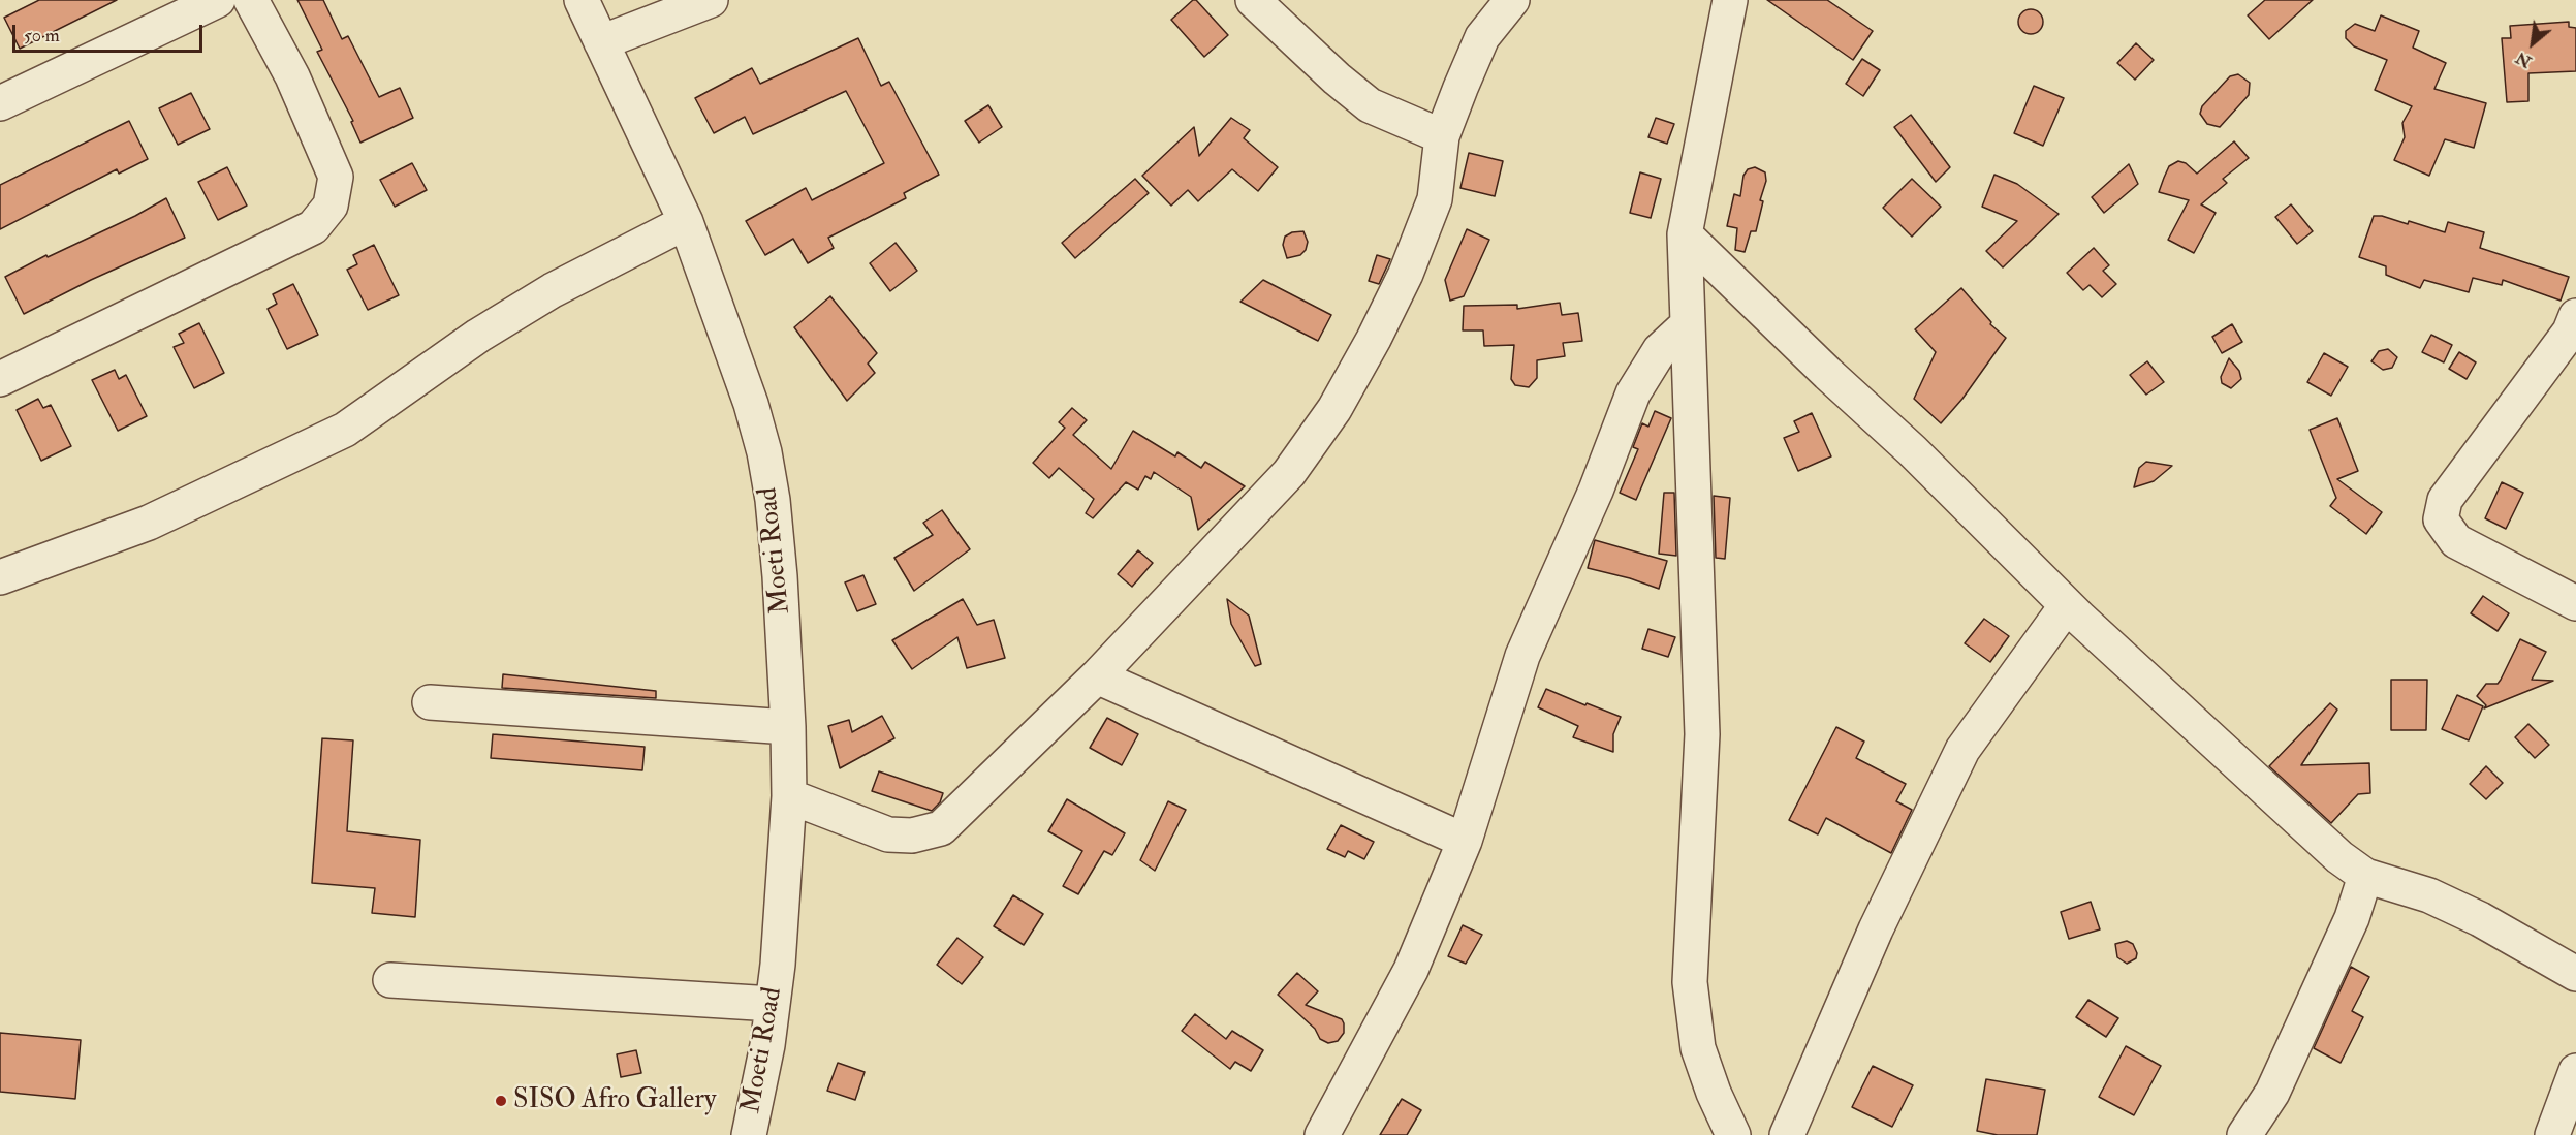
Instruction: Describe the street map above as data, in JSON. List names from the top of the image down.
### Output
{
  "streets": {
    "street": ["Moeti Road"]
  },
  "places": ["SISO Afro Gallery"],
  "scale_bar": "50 m",
  "north": "bottom left"
}
